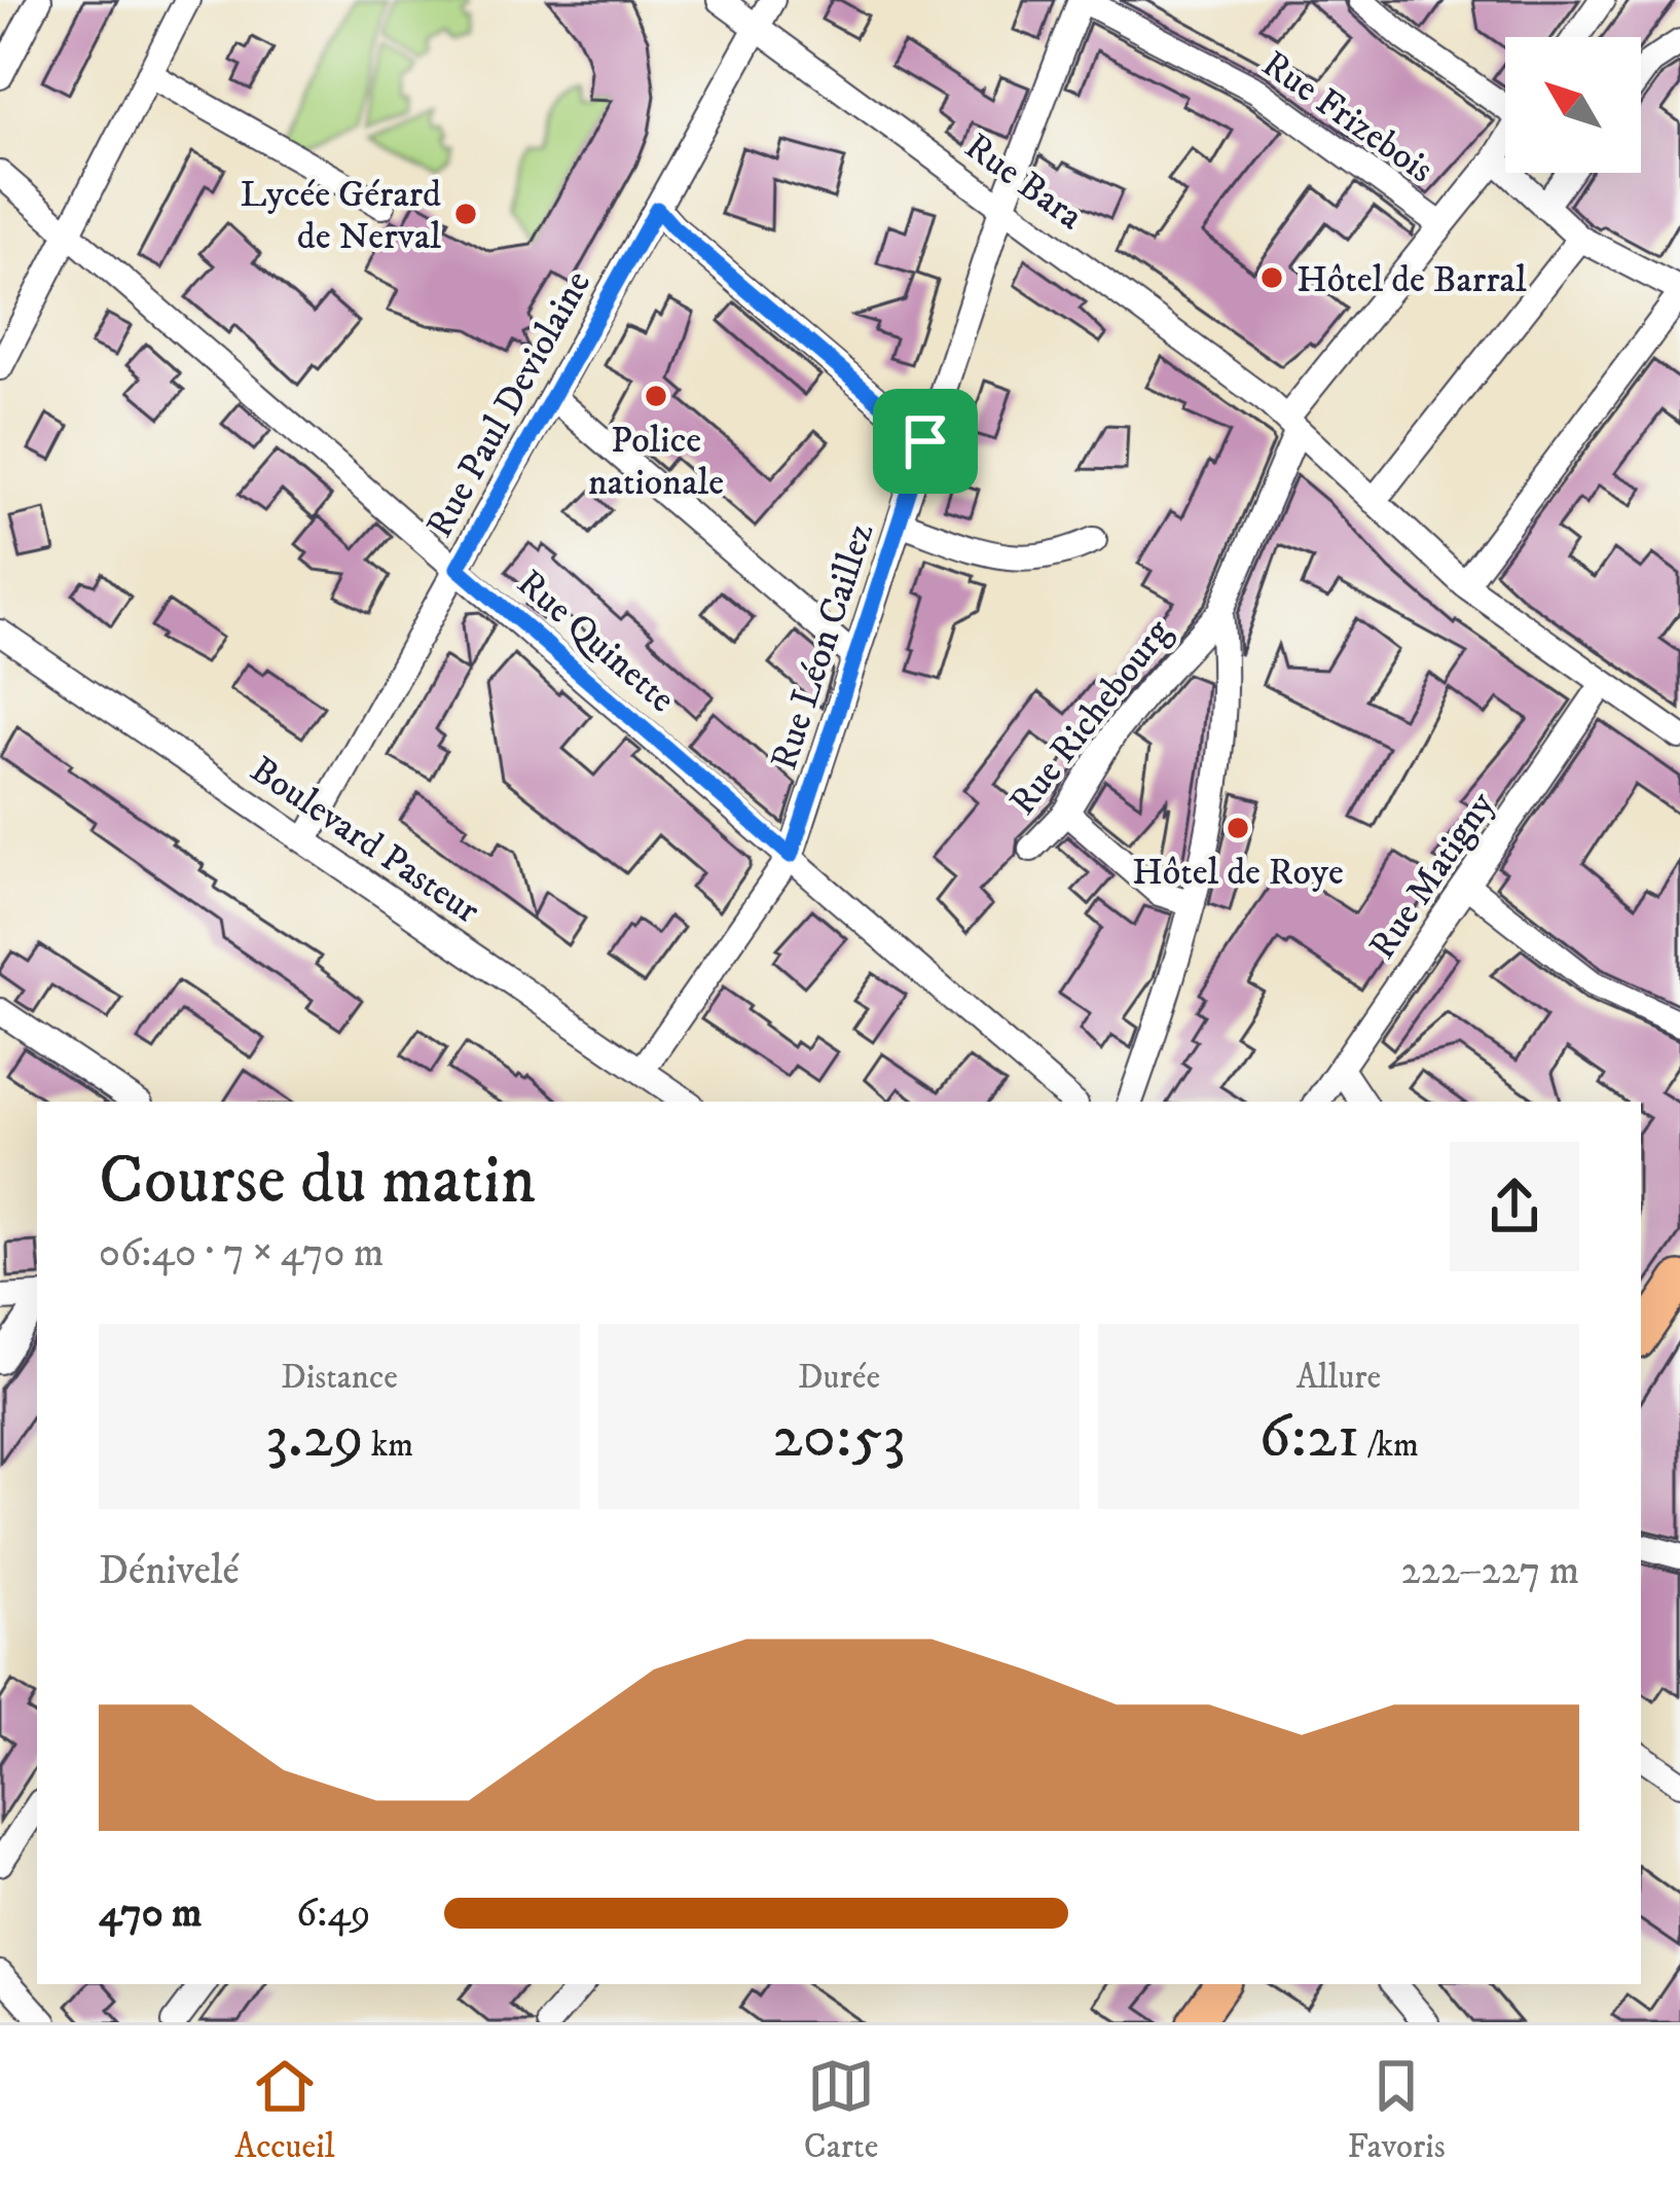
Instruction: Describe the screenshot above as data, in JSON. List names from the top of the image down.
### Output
{
  "streets": {
    "street": [
      "Rue Frizebois",
      "Rue Bara",
      "Rue Paul Deviolaine",
      "Rue Quinette",
      "Rue Léon Caillez",
      "Rue Richebourg",
      "Boulevard Pasteur",
      "Rue Matigny"
    ]
  },
  "crossings": [
    ["Rue Frizebois", "Rue Bara"],
    ["Rue Frizebois", "Rue Léon Caillez"],
    ["Rue Frizebois", "Rue Richebourg"],
    ["Rue Bara", "Rue Paul Deviolaine"],
    ["Rue Bara", "Rue Léon Caillez"],
    ["Rue Bara", "Rue Richebourg"],
    ["Rue Bara", "Rue Matigny"],
    ["Rue Paul Deviolaine", "Rue Quinette"],
    ["Rue Paul Deviolaine", "Boulevard Pasteur"],
    ["Rue Quinette", "Rue Léon Caillez"],
    ["Rue Léon Caillez", "Boulevard Pasteur"]
  ],
  "places": [
    "Lycée Gérard de Nerval",
    "Hôtel de Barral",
    "Police nationale",
    "Hôtel de Roye"
  ],
  "north": "top left",
  "page": {
    "heading": ["Course du matin", "06:40 · 7 × 470 m"],
    "stats": [
      ["Distance", "3.29 km"],
      ["Durée", "20:53"],
      ["Allure", "6:21 /km"]
    ],
    "chart": ["Dénivelé", "222–227 m"],
    "list": [
      {
        "name": "470 m",
        "note": "6:49"
      }
    ],
    "tabs": ["Accueil", "Carte", "Favoris"]
  }
}
